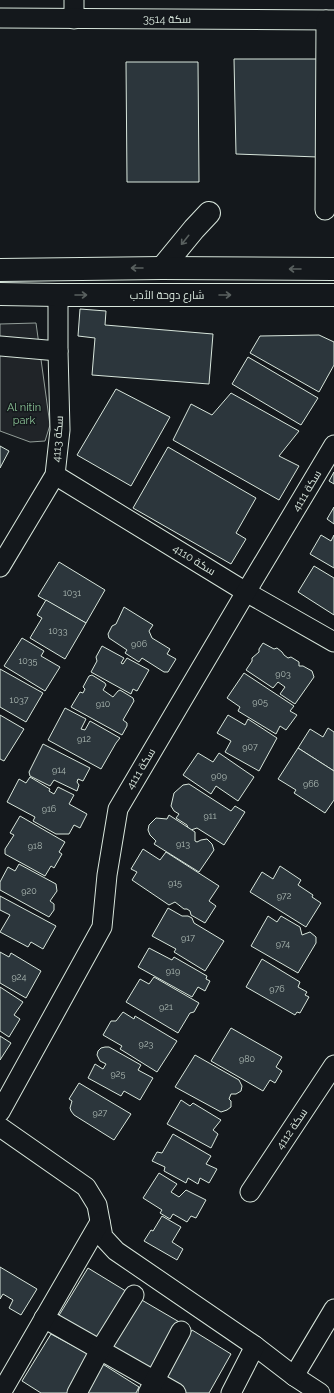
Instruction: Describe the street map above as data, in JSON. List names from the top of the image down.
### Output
{
  "streets": {
    "main road": ["شارع دوحة الأدب"],
    "street": [
      "سكة 3514",
      "سكة 4113",
      "سكة 4111",
      "سكة 4110",
      "سكة 4112"
    ]
  },
  "crossings": [
    ["شارع دوحة الأدب", "سكة 4113"],
    ["سكة 4113", "سكة 4110"],
    ["سكة 4111", "سكة 4110"]
  ],
  "parks": ["Al nitin park"],
  "house_numbers": [
    "1031",
    "1033",
    "906",
    "1035",
    "903",
    "1037",
    "905",
    "910",
    "912",
    "907",
    "914",
    "909",
    "966",
    "916",
    "911",
    "913",
    "918",
    "915",
    "920",
    "972",
    "917",
    "974",
    "919",
    "924",
    "976",
    "921",
    "923",
    "980",
    "925",
    "927"
  ]
}
